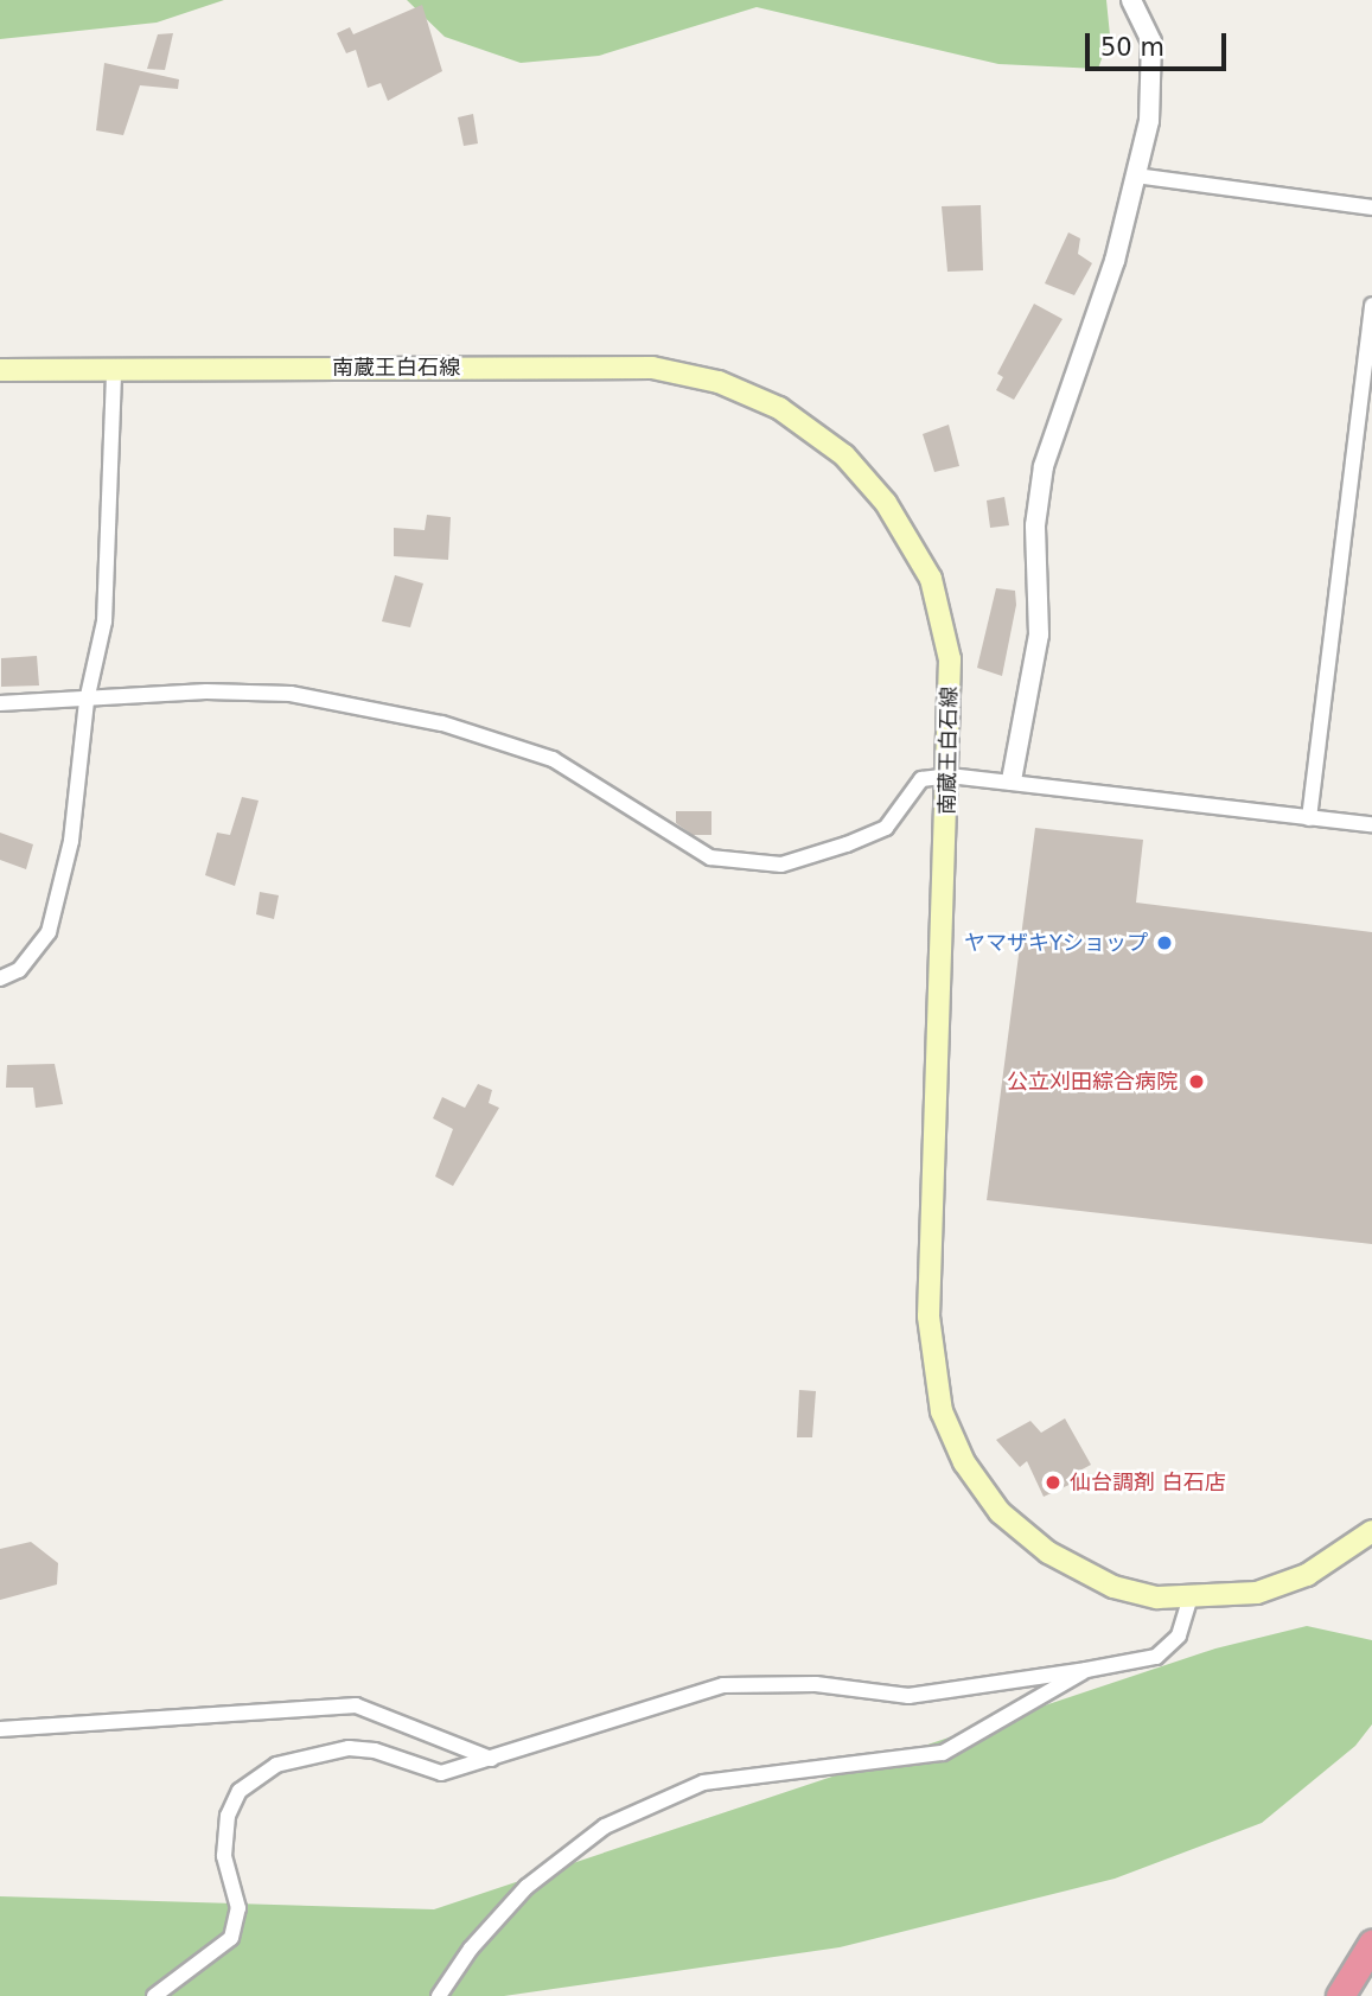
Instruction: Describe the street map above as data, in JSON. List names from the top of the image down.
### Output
{
  "streets": {
    "main road": ["南蔵王白石線"]
  },
  "places": ["ヤマザキYショップ", "公立刈田綜合病院", "仙台調剤 白石店"],
  "scale_bar": "50 m"
}
